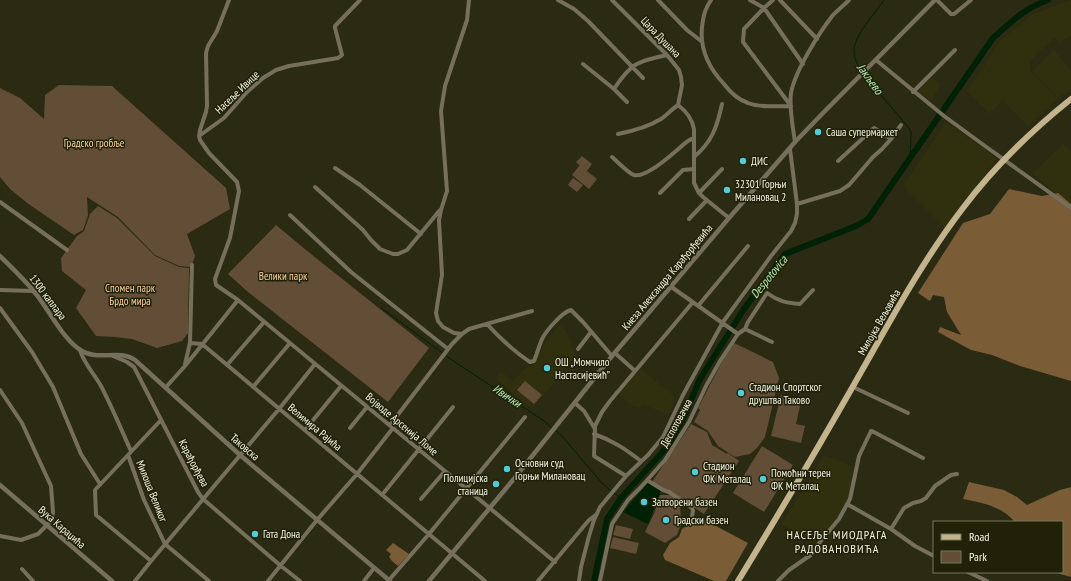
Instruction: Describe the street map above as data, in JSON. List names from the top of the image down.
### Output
{
  "streets": {
    "main road": ["Милојка Вељовића"],
    "street": [
      "Цара Душана",
      "Насеље Ивице",
      "Кнеза Александра Карађорђевића",
      "1300 каплара",
      "Деспотовачка",
      "Војводе Арсенија Ломе",
      "Велимира Рајића",
      "Таковска",
      "Карађорђева",
      "Милоша Великог",
      "Вука Караџића"
    ]
  },
  "crossings": [
    ["Насеље Ивице", "Војводе Арсенија Ломе"],
    ["Кнеза Александра Карађорђевића", "Војводе Арсенија Ломе"],
    ["Кнеза Александра Карађорђевића", "Велимира Рајића"],
    ["1300 каплара", "Таковска"],
    ["1300 каплара", "Милоша Великог"],
    ["Таковска", "Карађорђева"],
    ["Таковска", "Милоша Великог"]
  ],
  "districts": ["НАСЕЉЕ МИОДРАГА РАДОВАНОВИЋА"],
  "water": ["Јакљево", "Despotovica", "Ивички"],
  "parks": ["Градско гробље", "Велики парк", "Спомен парк Брдо мира"],
  "places": [
    "Саша супермаркет",
    "ДИС",
    "32301 Горњи Милановац 2",
    "ОШ „Момчило Настасијевић”",
    "Стадион Спортског друштва Таково",
    "Основни суд Горњи Милановац",
    "Стадион ФК Металац",
    "Помоћни терен ФК Металац",
    "Полицијска станица",
    "Затворени базен",
    "Градски базен",
    "Гата Дона"
  ],
  "legend": ["Road", "Park"]
}
